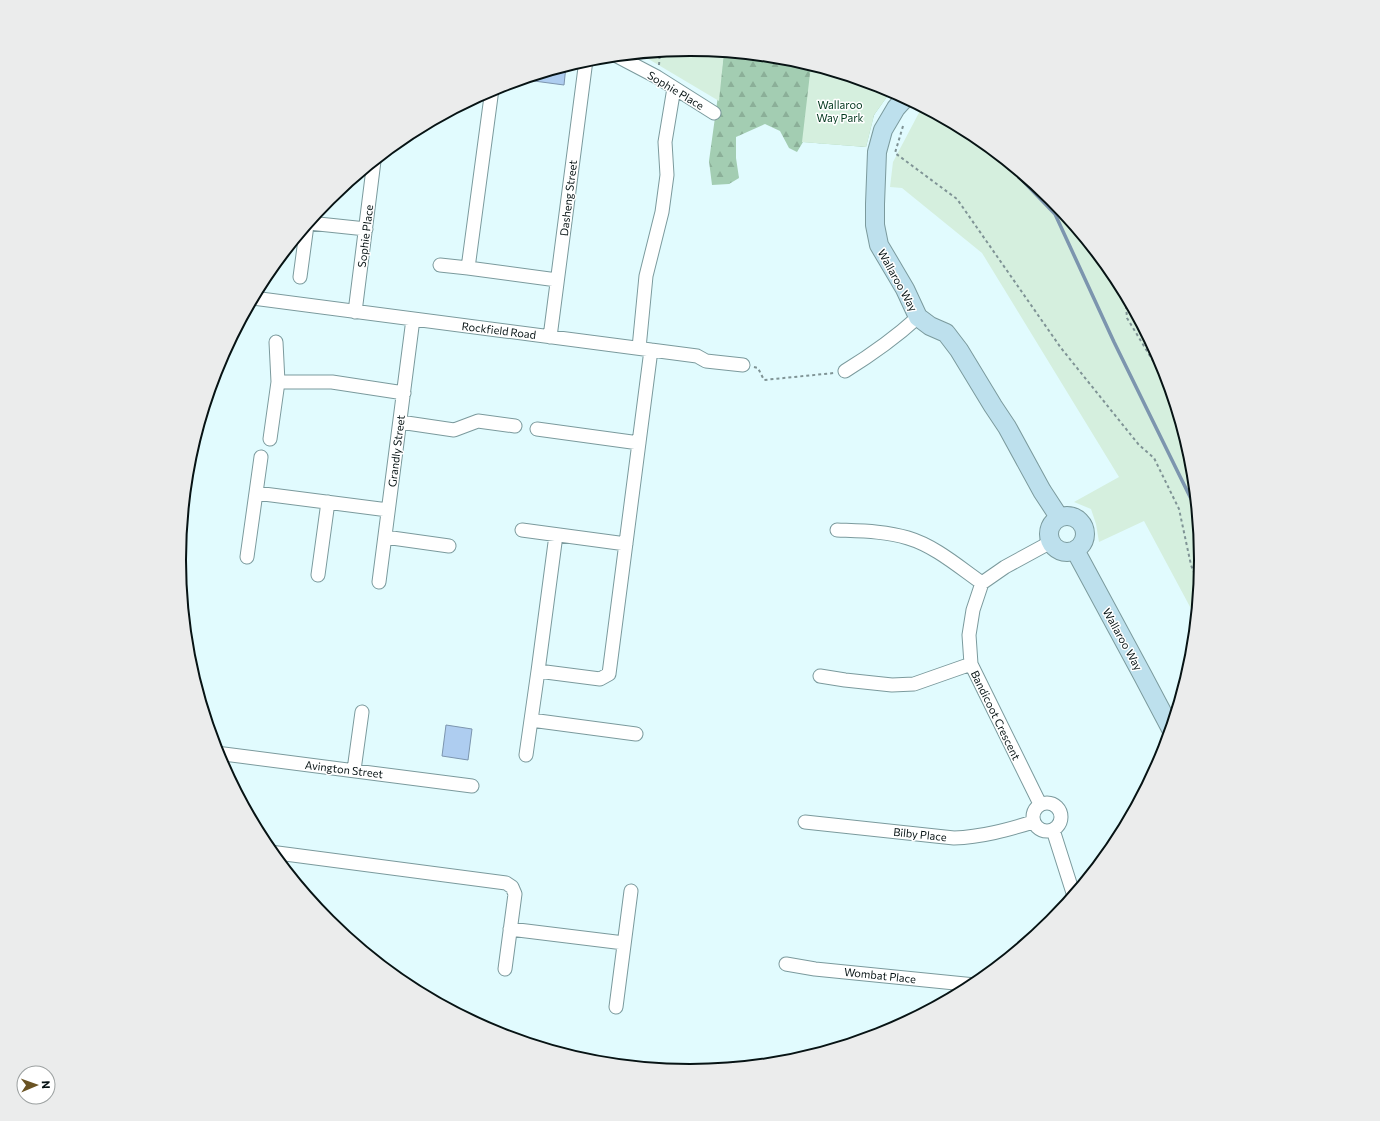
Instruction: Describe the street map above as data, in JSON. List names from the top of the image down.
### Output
{
  "streets": {
    "street": [
      "Sophie Place",
      "Dasheng Street",
      "Wallaroo Way",
      "Rockfield Road",
      "Grandly Street",
      "Bandicoot Crescent",
      "Avington Street",
      "Bilby Place",
      "Wombat Place"
    ]
  },
  "crossings": [
    ["Sophie Place", "Rockfield Road"],
    ["Dasheng Street", "Rockfield Road"],
    ["Rockfield Road", "Grandly Street"],
    ["Bandicoot Crescent", "Bilby Place"]
  ],
  "parks": ["Wallaroo Way Park"],
  "north": "right"
}
